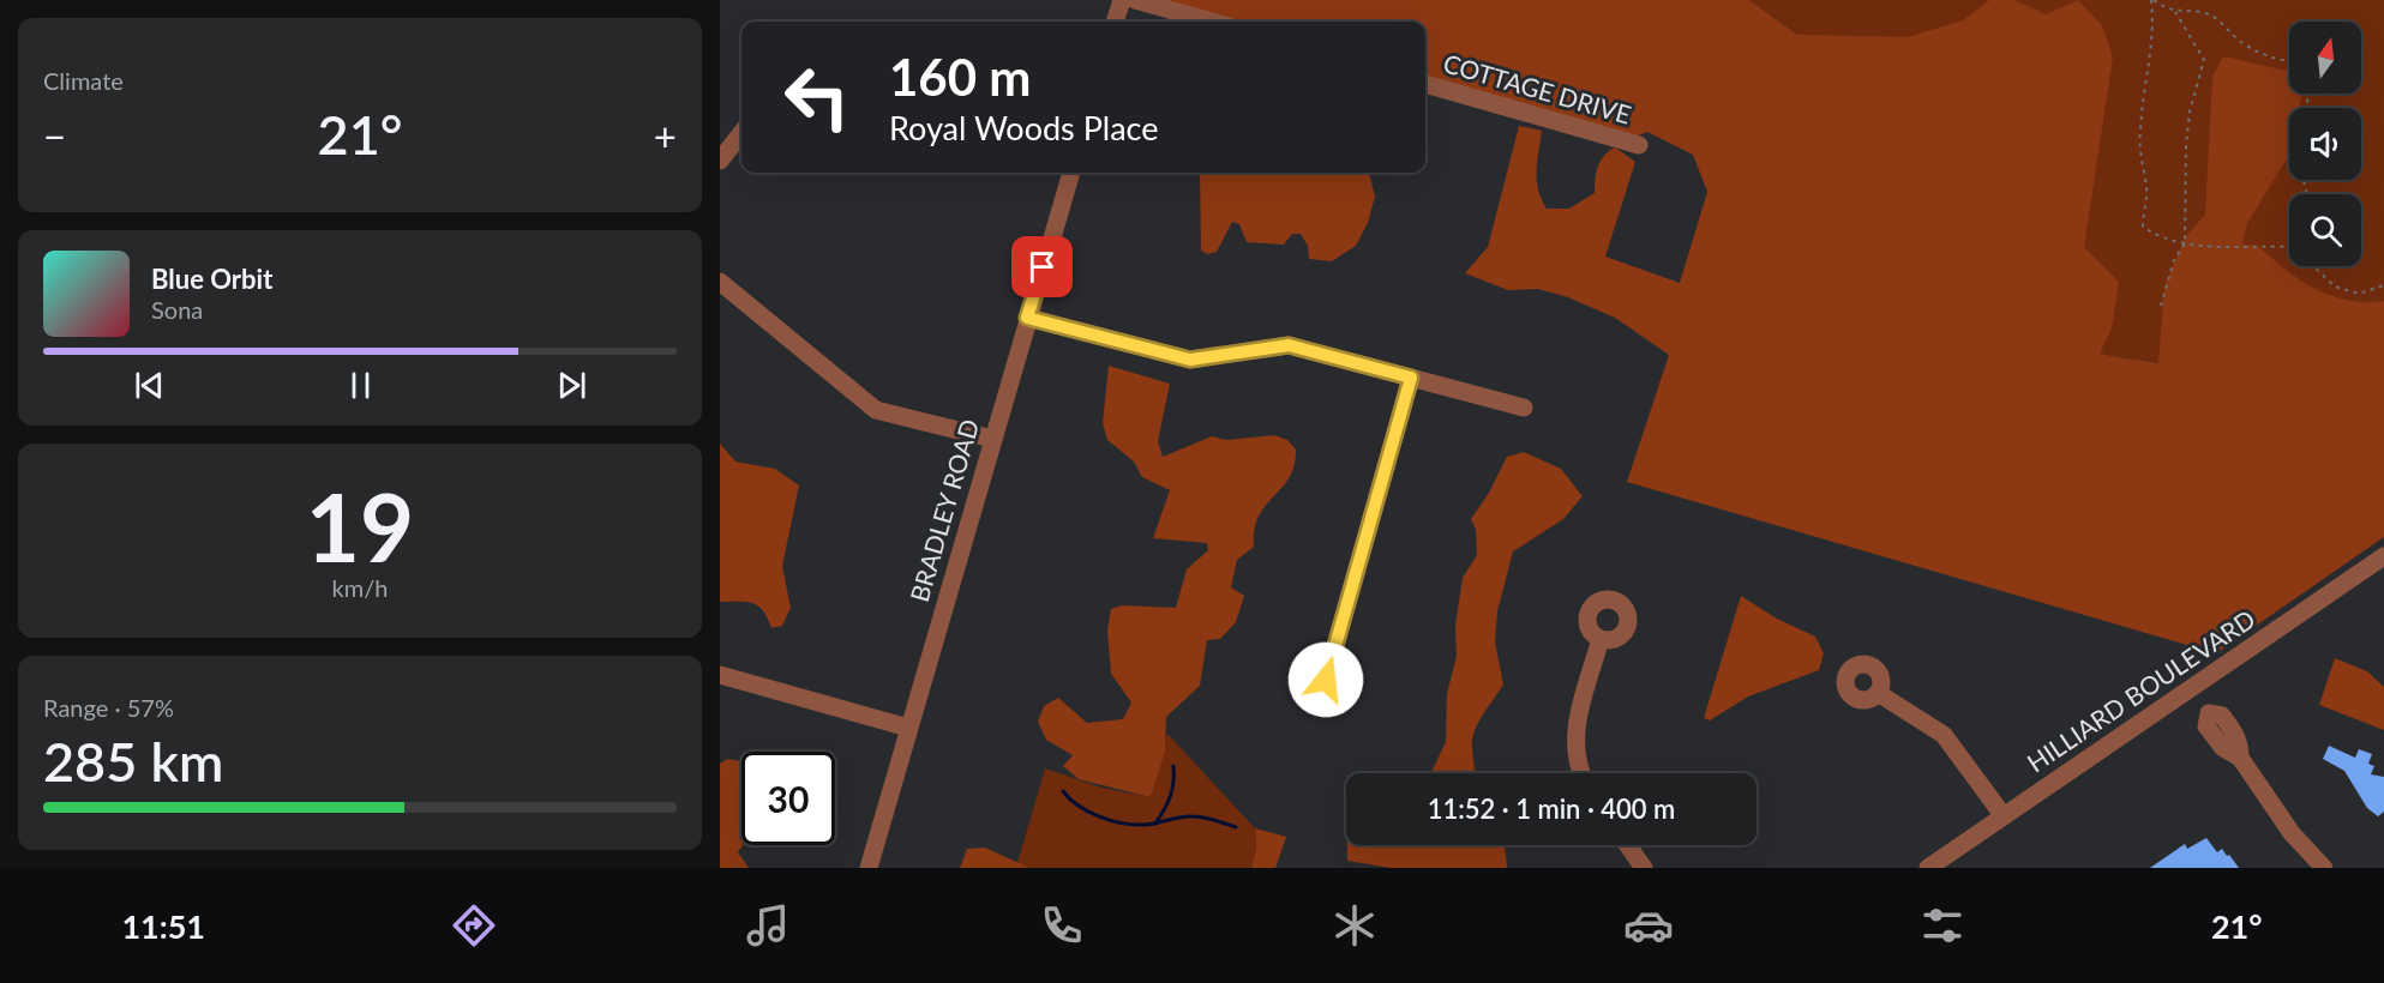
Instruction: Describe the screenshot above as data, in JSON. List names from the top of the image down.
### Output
{
  "streets": {
    "street": ["COTTAGE DRIVE", "BRADLEY ROAD", "HILLIARD BOULEVARD"]
  },
  "north": "top",
  "page": {
    "tile": [
      "Climate",
      ["19", "km/h"],
      ["Range · 57%", "285 km"]
    ],
    "turn": ["160 m", "Royal Woods Place"],
    "heat": ["−", "21°", "+"],
    "song": ["Blue Orbit", "Sona"],
    "limit": "30",
    "trip": "11:52 · 1 min · 400 m",
    "tabs": ["11:51", "21°"]
  }
}
